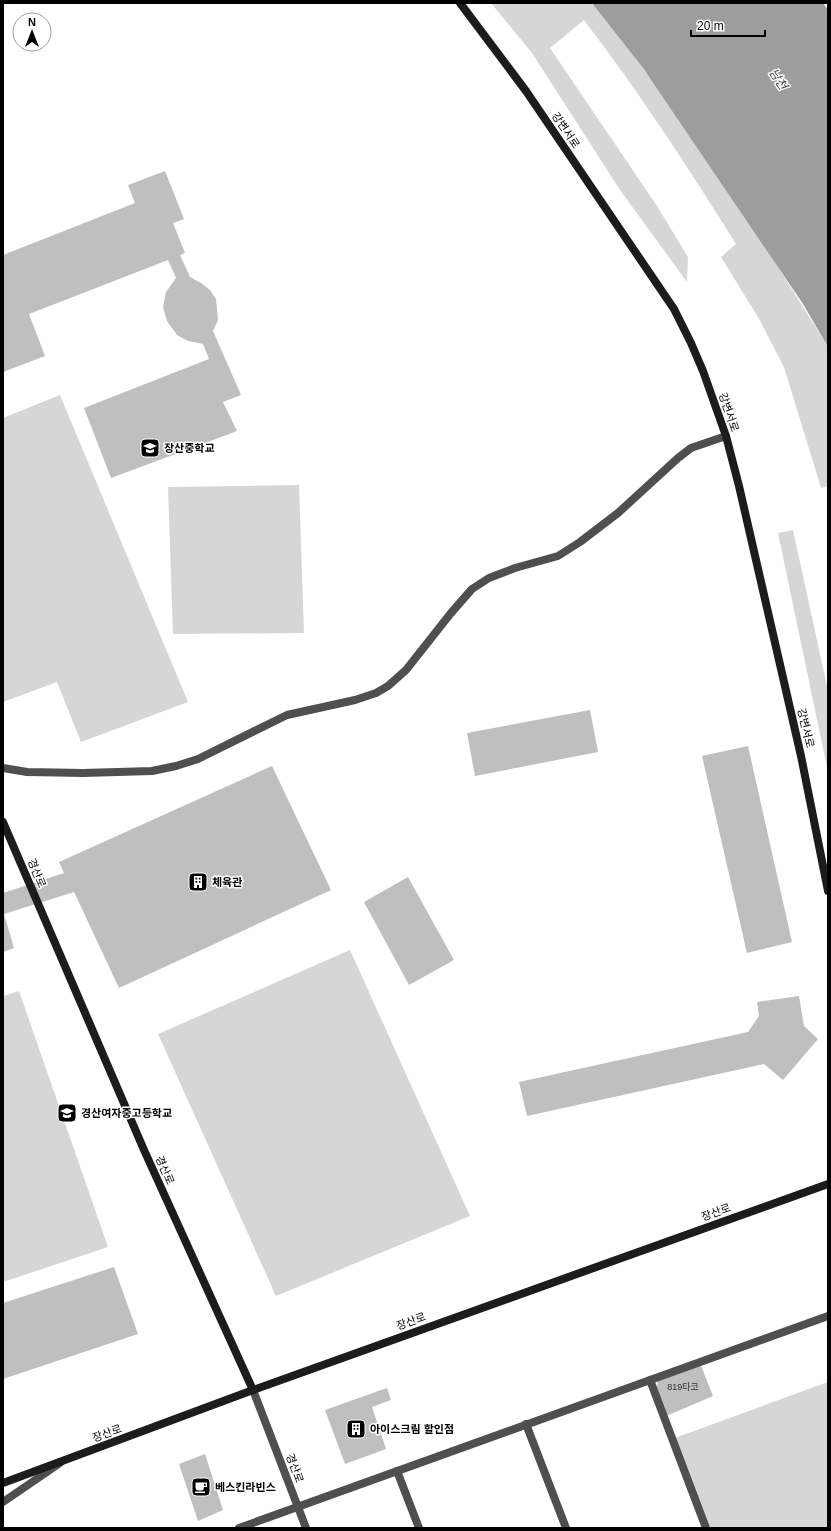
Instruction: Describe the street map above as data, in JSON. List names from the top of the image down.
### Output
{
  "streets": {
    "street": ["강변서로", "경산로", "장산로"]
  },
  "crossings": [
    ["경산로", "장산로"]
  ],
  "water": ["남천"],
  "places": {
    "school or university": ["장산중학교", "경산여자중고등학교"],
    "building": ["체육관", "아이스크림 할인점"],
    "cafe": ["베스킨라빈스"]
  },
  "house_numbers": ["819타코"],
  "scale_bar": "20 m",
  "north": "top"
}
